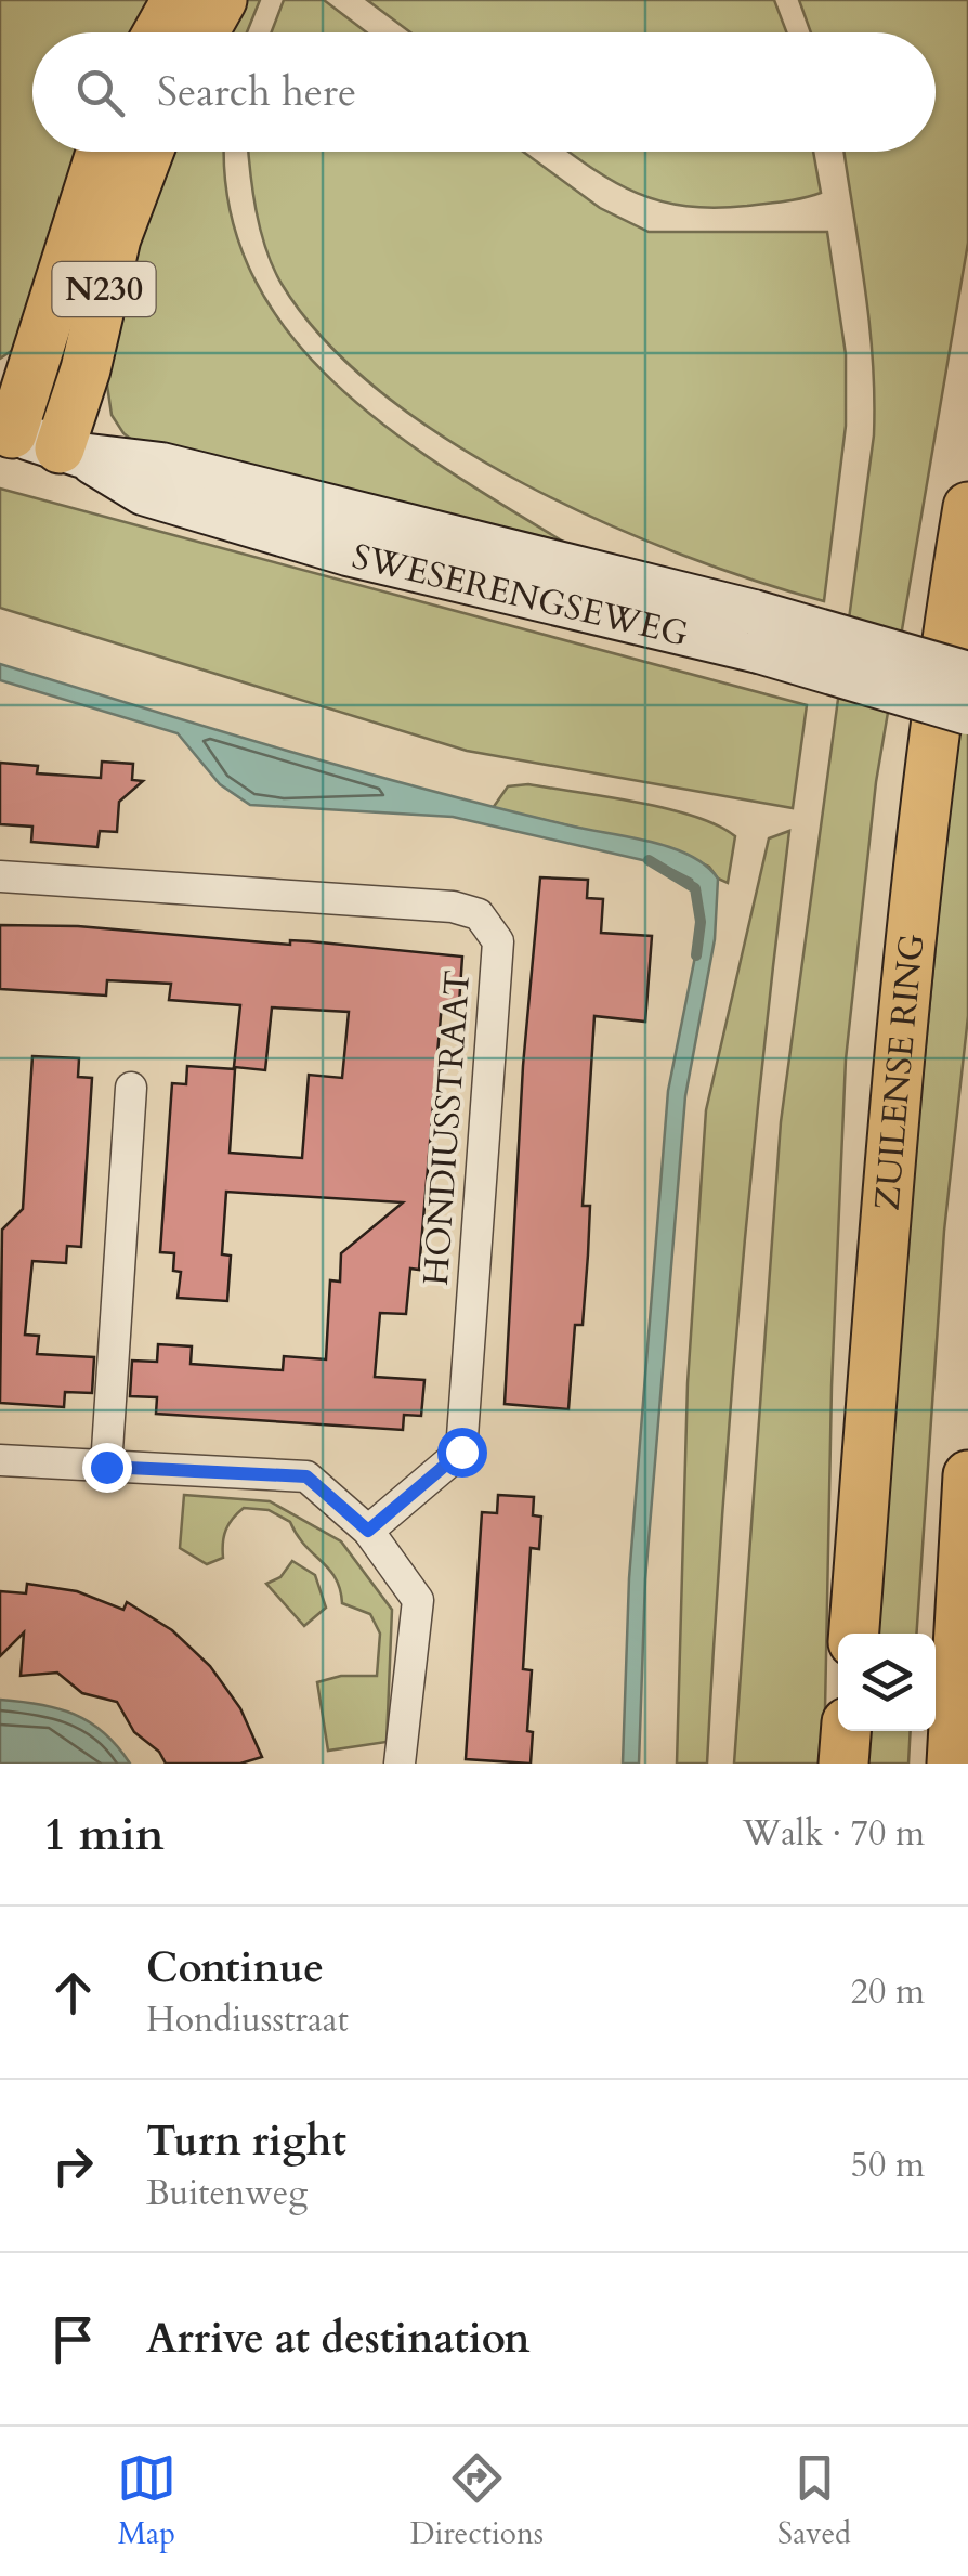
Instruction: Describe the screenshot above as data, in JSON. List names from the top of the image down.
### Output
{
  "streets": {
    "main road": ["N230", "SWESERENGSEWEG", "ZUILENSE RING"],
    "street": ["HONDIUSSTRAAT"]
  },
  "crossings": [
    ["N230", "SWESERENGSEWEG"]
  ],
  "page": {
    "search": "Search here",
    "heading": ["1 min", "Walk · 70 m"],
    "list": [
      ["Continue", "Hondiusstraat", "20 m"],
      ["Turn right", "Buitenweg", "50 m"],
      "Arrive at destination"
    ],
    "nav": ["Map", "Directions", "Saved"]
  }
}
